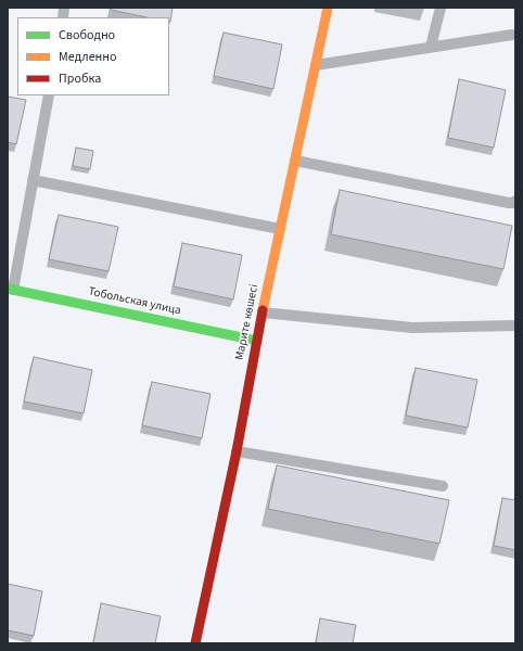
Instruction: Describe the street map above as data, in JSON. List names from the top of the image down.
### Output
{
  "streets": {
    "street": ["Тобольская улица", "Марите көшесі"]
  },
  "crossings": [
    ["Тобольская улица", "Марите көшесі"]
  ],
  "legend": ["Свободно", "Медленно", "Пробка"]
}
